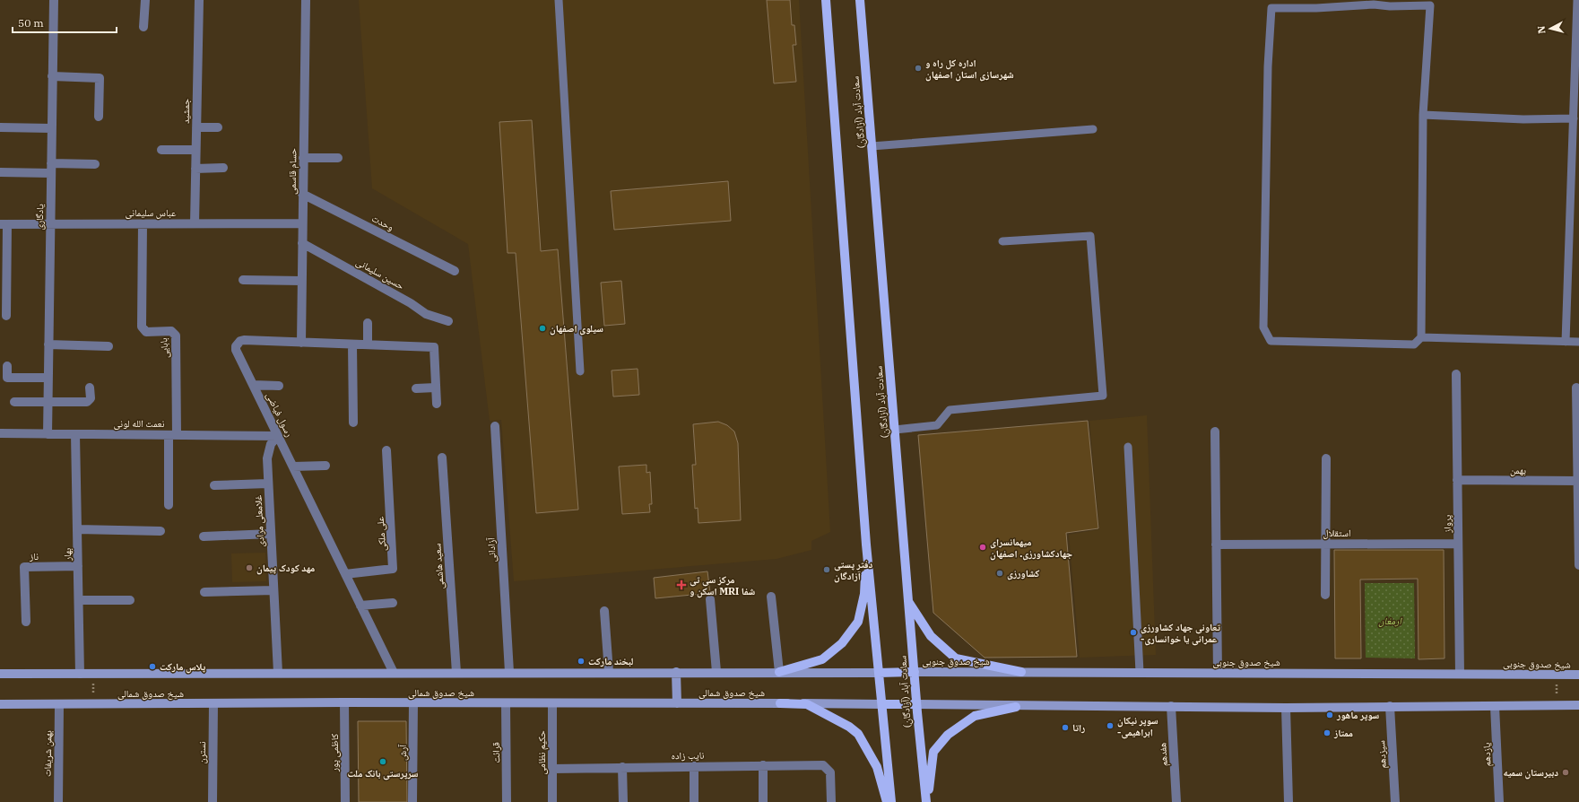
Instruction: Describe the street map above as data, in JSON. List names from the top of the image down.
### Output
{
  "streets": {
    "main road": ["سعادت آباد (آزادگان)", "شیخ صدوق جنوبی", "شیخ صدوق شمالی"],
    "street": [
      "جمشید",
      "حسام قاسمی",
      "عباس سلیمانی",
      "یادگاری",
      "وحدت",
      "حسین سلیمانی",
      "بابایی",
      "رسول فیاضی",
      "نعمت الله لونی",
      "بهمن",
      "غلامعلی مرادی",
      "پرواز",
      "استقلال",
      "علی ملکی",
      "آزادانی",
      "بهار",
      "ناز",
      "سعید هاشمی",
      "نسترن",
      "کاظمی پور",
      "آرش",
      "قرائت",
      "حکیم نظامی",
      "بهمن شریفات",
      "هفدهم",
      "سیزدهم",
      "یازدهم",
      "نایب زاده"
    ]
  },
  "crossings": [
    ["جمشید", "عباس سلیمانی"],
    ["سعادت آباد (آزادگان)", "شیخ صدوق جنوبی"],
    ["حسام قاسمی", "عباس سلیمانی"],
    ["حسام قاسمی", "وحدت"],
    ["حسام قاسمی", "حسین سلیمانی"],
    ["حسام قاسمی", "رسول فیاضی"],
    ["عباس سلیمانی", "یادگاری"],
    ["عباس سلیمانی", "بابایی"],
    ["یادگاری", "نعمت الله لونی"],
    ["بابایی", "نعمت الله لونی"],
    ["رسول فیاضی", "نعمت الله لونی"],
    ["رسول فیاضی", "غلامعلی مرادی"],
    ["رسول فیاضی", "علی ملکی"],
    ["رسول فیاضی", "شیخ صدوق شمالی"],
    ["نعمت الله لونی", "غلامعلی مرادی"],
    ["نعمت الله لونی", "بهار"],
    ["بهمن", "پرواز"],
    ["غلامعلی مرادی", "شیخ صدوق شمالی"],
    ["پرواز", "استقلال"],
    ["پرواز", "شیخ صدوق جنوبی"],
    ["آزادانی", "شیخ صدوق شمالی"],
    ["بهار", "ناز"],
    ["بهار", "شیخ صدوق شمالی"],
    ["سعید هاشمی", "شیخ صدوق شمالی"],
    ["شیخ صدوق شمالی", "نسترن"],
    ["شیخ صدوق شمالی", "کاظمی پور"],
    ["شیخ صدوق شمالی", "آرش"],
    ["شیخ صدوق شمالی", "قرائت"],
    ["شیخ صدوق شمالی", "حکیم نظامی"],
    ["شیخ صدوق شمالی", "بهمن شریفات"],
    ["حکیم نظامی", "نایب زاده"]
  ],
  "parks": ["ارمغان"],
  "places": {
    "other": [
      "اداره کل راه و شهرسازی استان اصفهان",
      "سیلوی اصفهان",
      "میهمانسرای جهادکشاورزی. اصفهان",
      "مهد کودک پیمان",
      "دفتر پستی آزادگان",
      "کشاورزی",
      "تعاونی جهاد کشاورزی -عمرانی یا خوانساری",
      "لبخند مارکت",
      "پلاس مارکت",
      "سوپر ماهور",
      "سوپر نیکان -ابراهیمی",
      "راتا",
      "ممتاز",
      "سرپرستی بانک ملت",
      "دبیرستان سمیه"
    ],
    "health": ["مرکز سی تی اسکن و MRI شفا"]
  },
  "scale_bar": "50 m",
  "north": "left"
}
